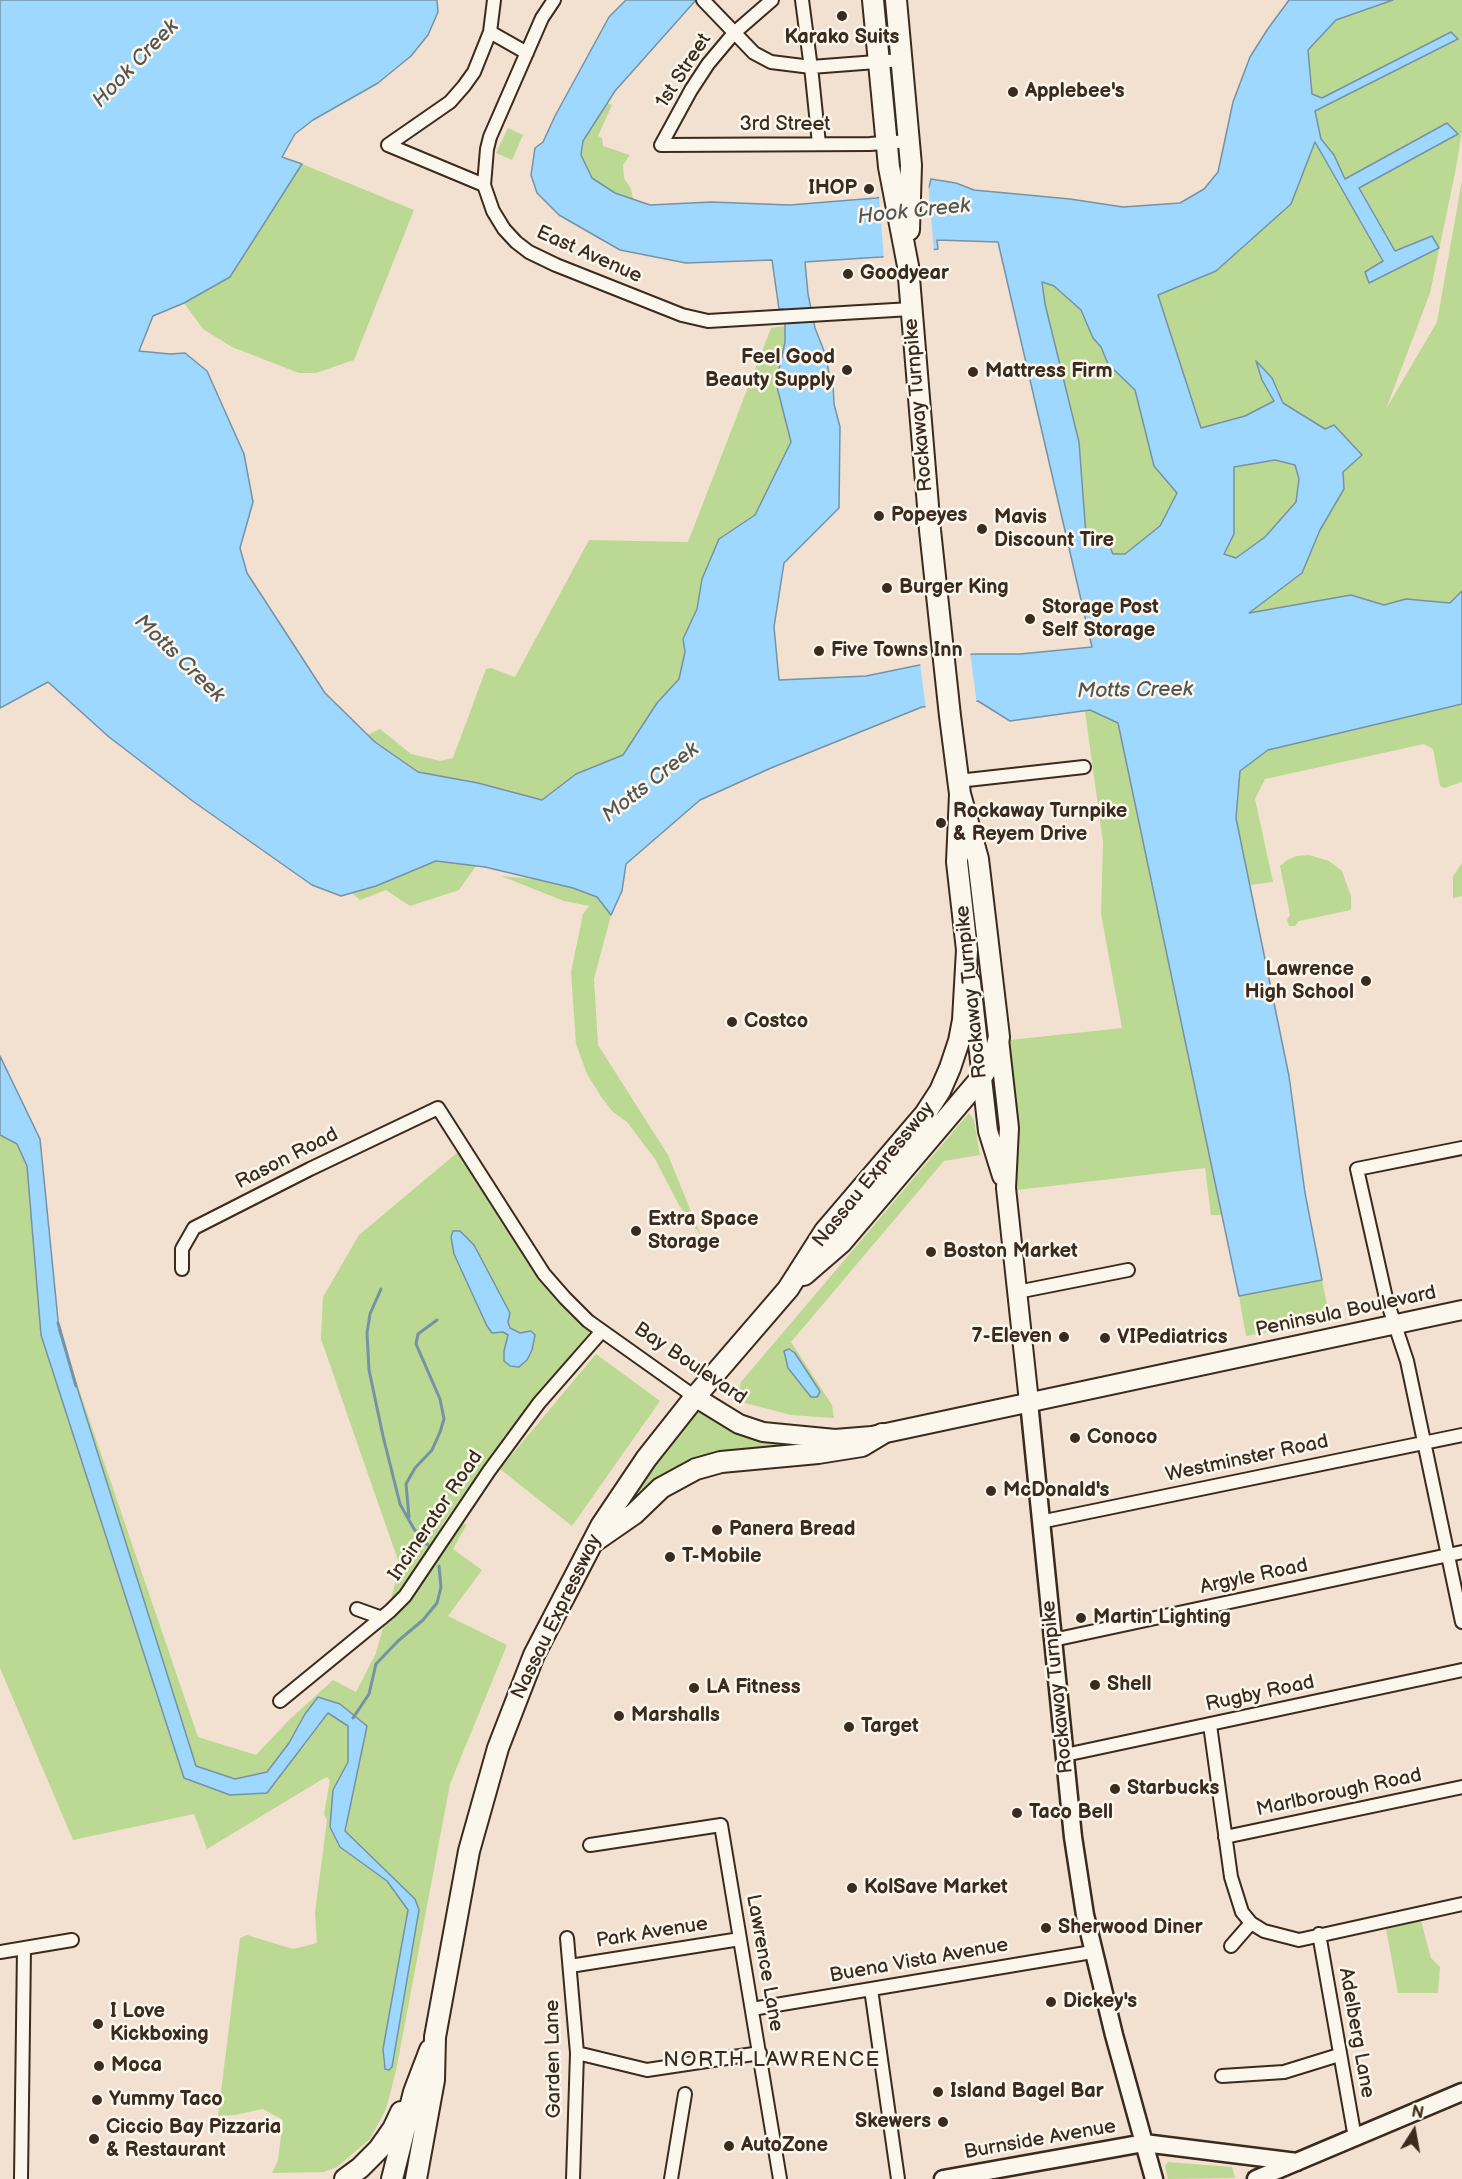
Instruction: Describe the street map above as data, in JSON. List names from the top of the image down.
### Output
{
  "streets": {
    "highway": ["Rockaway Turnpike", "Nassau Expressway"],
    "main road": ["Peninsula Boulevard", "Bay Boulevard", "Burnside Avenue"],
    "street": [
      "1st Street",
      "3rd Street",
      "East Avenue",
      "Rason Road",
      "Westminster Road",
      "Incinerator Road",
      "Argyle Road",
      "Rugby Road",
      "Marlborough Road",
      "Park Avenue",
      "Buena Vista Avenue",
      "Lawrence Lane",
      "Adelberg Lane",
      "Garden Lane"
    ]
  },
  "crossings": [
    ["1st Street", "3rd Street"],
    ["East Avenue", "Rockaway Turnpike"],
    ["Rockaway Turnpike", "Nassau Expressway"],
    ["Rockaway Turnpike", "Peninsula Boulevard"],
    ["Rockaway Turnpike", "Bay Boulevard"],
    ["Rockaway Turnpike", "Westminster Road"],
    ["Rockaway Turnpike", "Argyle Road"],
    ["Rockaway Turnpike", "Rugby Road"],
    ["Rockaway Turnpike", "Buena Vista Avenue"],
    ["Rockaway Turnpike", "Burnside Avenue"],
    ["Rason Road", "Bay Boulevard"],
    ["Nassau Expressway", "Bay Boulevard"],
    ["Peninsula Boulevard", "Bay Boulevard"],
    ["Bay Boulevard", "Incinerator Road"],
    ["Park Avenue", "Lawrence Lane"],
    ["Park Avenue", "Garden Lane"],
    ["Buena Vista Avenue", "Lawrence Lane"]
  ],
  "districts": ["NORTH LAWRENCE"],
  "water": ["Hook Creek", "Motts Creek"],
  "places": [
    "Karako Suits",
    "Applebee's",
    "IHOP",
    "Goodyear",
    "Feel Good Beauty Supply",
    "Mattress Firm",
    "Popeyes",
    "Mavis Discount Tire",
    "Burger King",
    "Storage Post Self Storage",
    "Five Towns Inn",
    "Rockaway Turnpike & Reyem Drive",
    "Lawrence High School",
    "Costco",
    "Extra Space Storage",
    "Boston Market",
    "7-Eleven",
    "VIPediatrics",
    "Conoco",
    "McDonald's",
    "Panera Bread",
    "T-Mobile",
    "Martin Lighting",
    "Shell",
    "LA Fitness",
    "Marshalls",
    "Target",
    "Starbucks",
    "Taco Bell",
    "KolSave Market",
    "Sherwood Diner",
    "Dickey's",
    "I Love Kickboxing",
    "Moca",
    "Island Bagel Bar",
    "Yummy Taco",
    "Skewers",
    "Ciccio Bay Pizzaria & Restaurant",
    "AutoZone"
  ],
  "north": "top"
}
